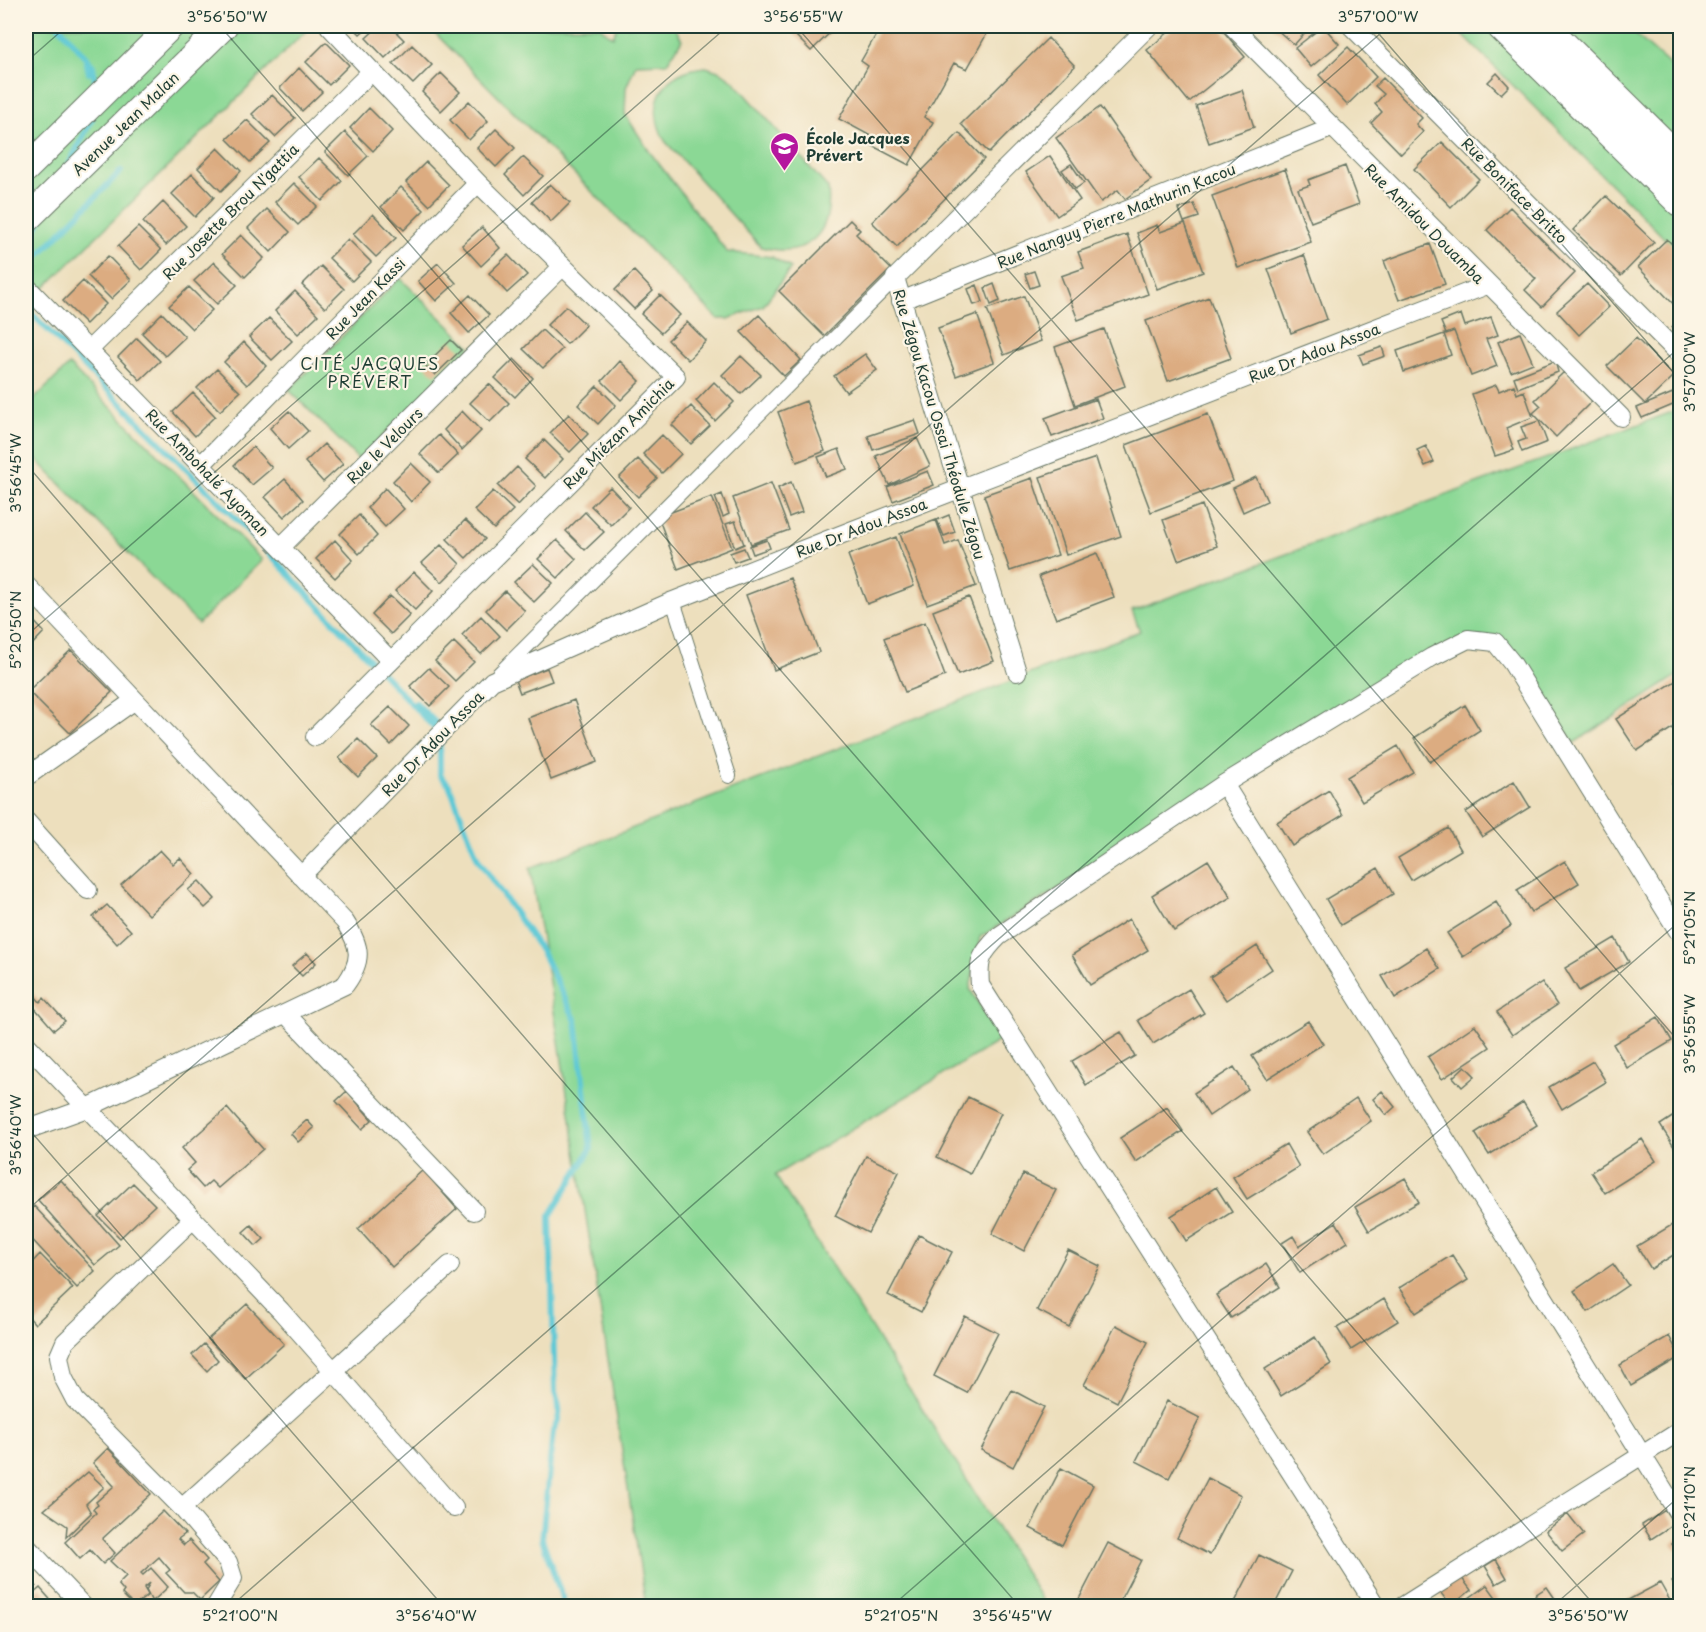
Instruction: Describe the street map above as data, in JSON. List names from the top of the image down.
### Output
{
  "streets": {
    "main road": ["Avenue Jean Malan"],
    "street": [
      "Rue Boniface Britto",
      "Rue Josette Brou N'gattia",
      "Rue Nanguy Pierre Mathurin Kacou",
      "Rue Amidou Douamba",
      "Rue Jean Kassi",
      "Rue Dr Adou Assoa",
      "Rue Zégou Kacou Ossai Théodule Zégou",
      "Rue Miézan Amichia",
      "Rue le Velours",
      "Rue Ambohalé Ayoman"
    ]
  },
  "crossings": [
    ["Rue Josette Brou N'gattia", "Rue Miézan Amichia"],
    ["Rue Josette Brou N'gattia", "Rue Ambohalé Ayoman"],
    ["Rue Nanguy Pierre Mathurin Kacou", "Rue Amidou Douamba"],
    ["Rue Nanguy Pierre Mathurin Kacou", "Rue Zégou Kacou Ossai Théodule Zégou"],
    ["Rue Amidou Douamba", "Rue Dr Adou Assoa"],
    ["Rue Jean Kassi", "Rue Miézan Amichia"],
    ["Rue Jean Kassi", "Rue Ambohalé Ayoman"],
    ["Rue Dr Adou Assoa", "Rue Zégou Kacou Ossai Théodule Zégou"],
    ["Rue Miézan Amichia", "Rue le Velours"],
    ["Rue Miézan Amichia", "Rue Ambohalé Ayoman"],
    ["Rue le Velours", "Rue Ambohalé Ayoman"]
  ],
  "districts": ["CITÉ JACQUES PRÉVERT"],
  "places": {
    "school or university": ["École Jacques Prévert"]
  },
  "coordinates": [
    "3°56'50\"W",
    "3°56'55\"W",
    "3°57'00\"W",
    "3°56'45\"W",
    "5°20'50\"N",
    "5°21'05\"N",
    "3°56'40\"W",
    "5°21'10\"N",
    "5°21'00\"N"
  ]
}
